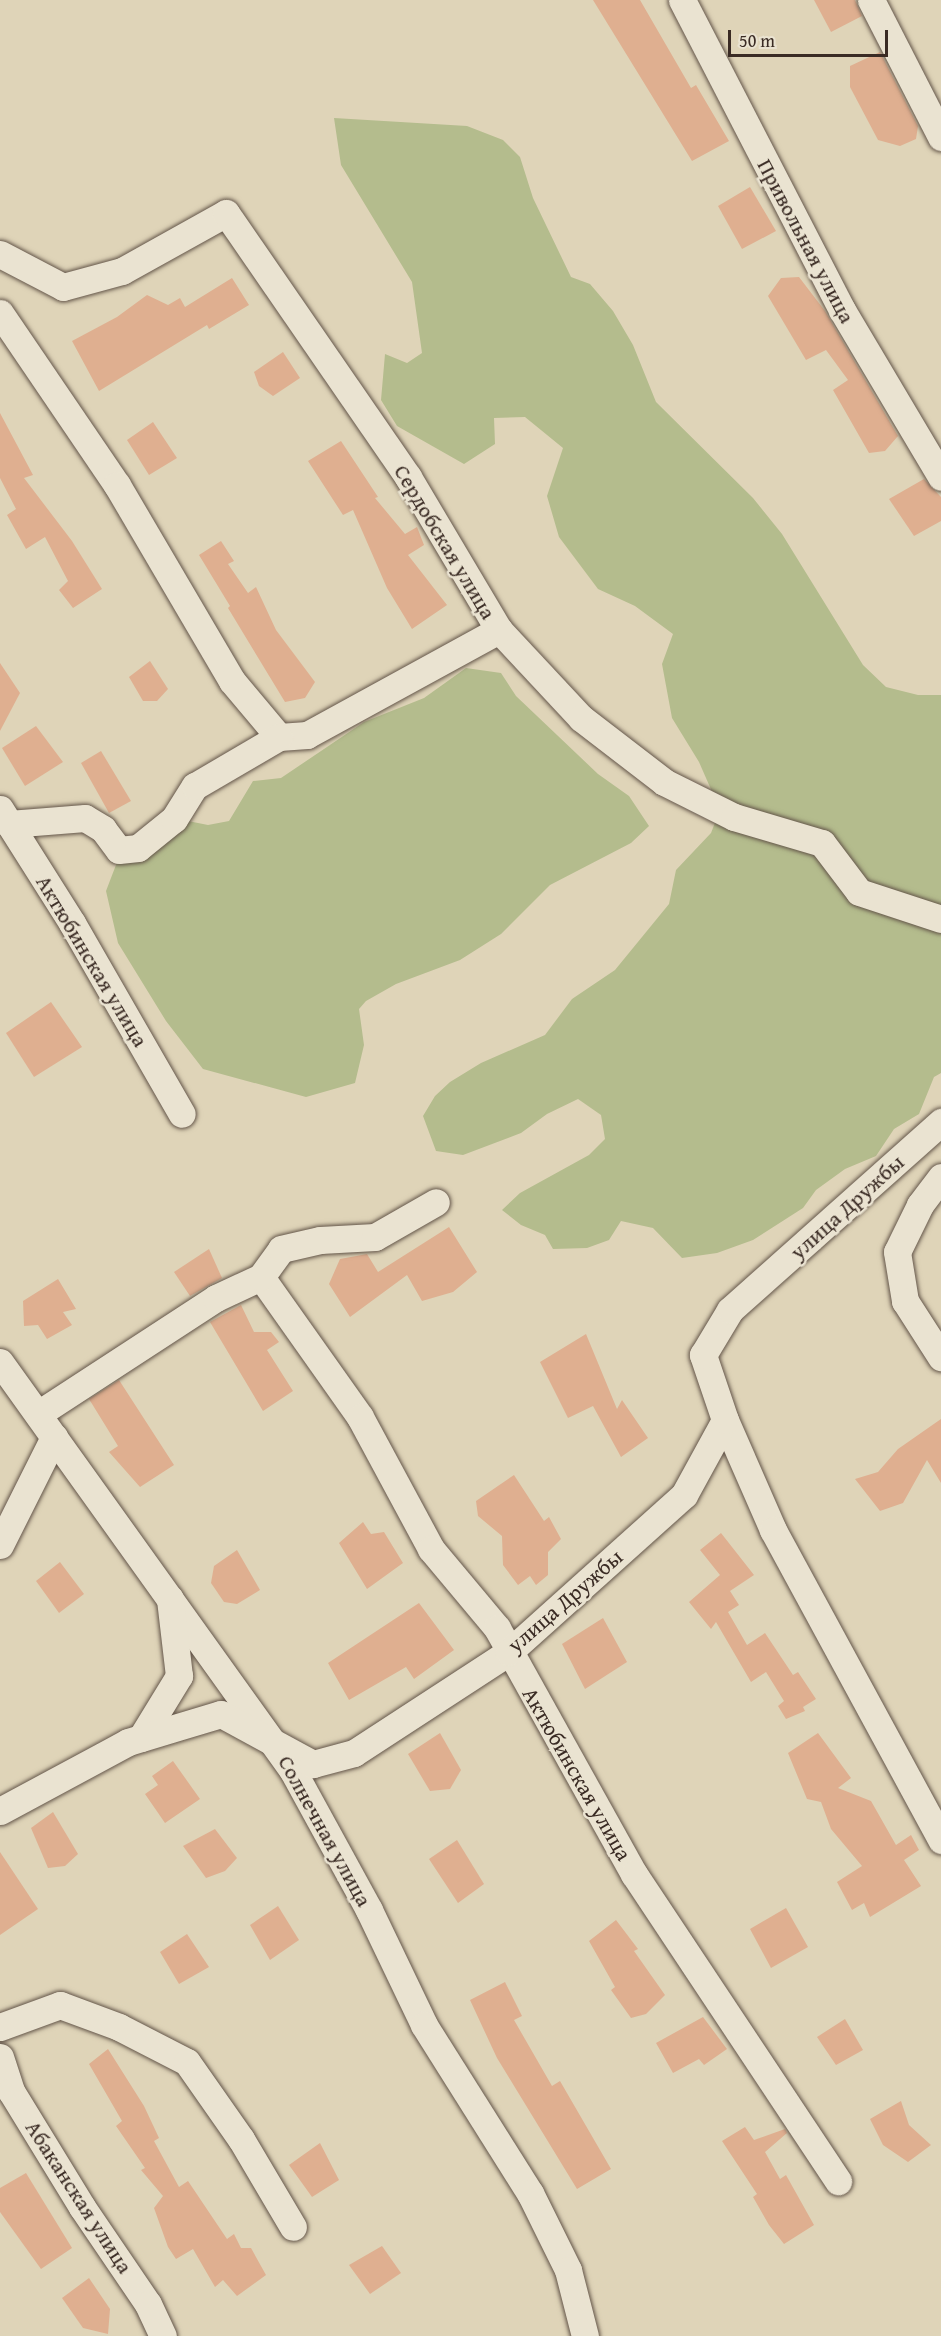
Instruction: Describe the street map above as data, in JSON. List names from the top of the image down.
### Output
{
  "streets": {
    "street": [
      "Привольная улица",
      "Сердобская улица",
      "Актюбинская улица",
      "улица Дружбы",
      "Солнечная улица",
      "Абаканская улица"
    ]
  },
  "crossings": [
    ["Актюбинская улица", "улица Дружбы"],
    ["улица Дружбы", "Солнечная улица"]
  ],
  "scale_bar": "50 m"
}
